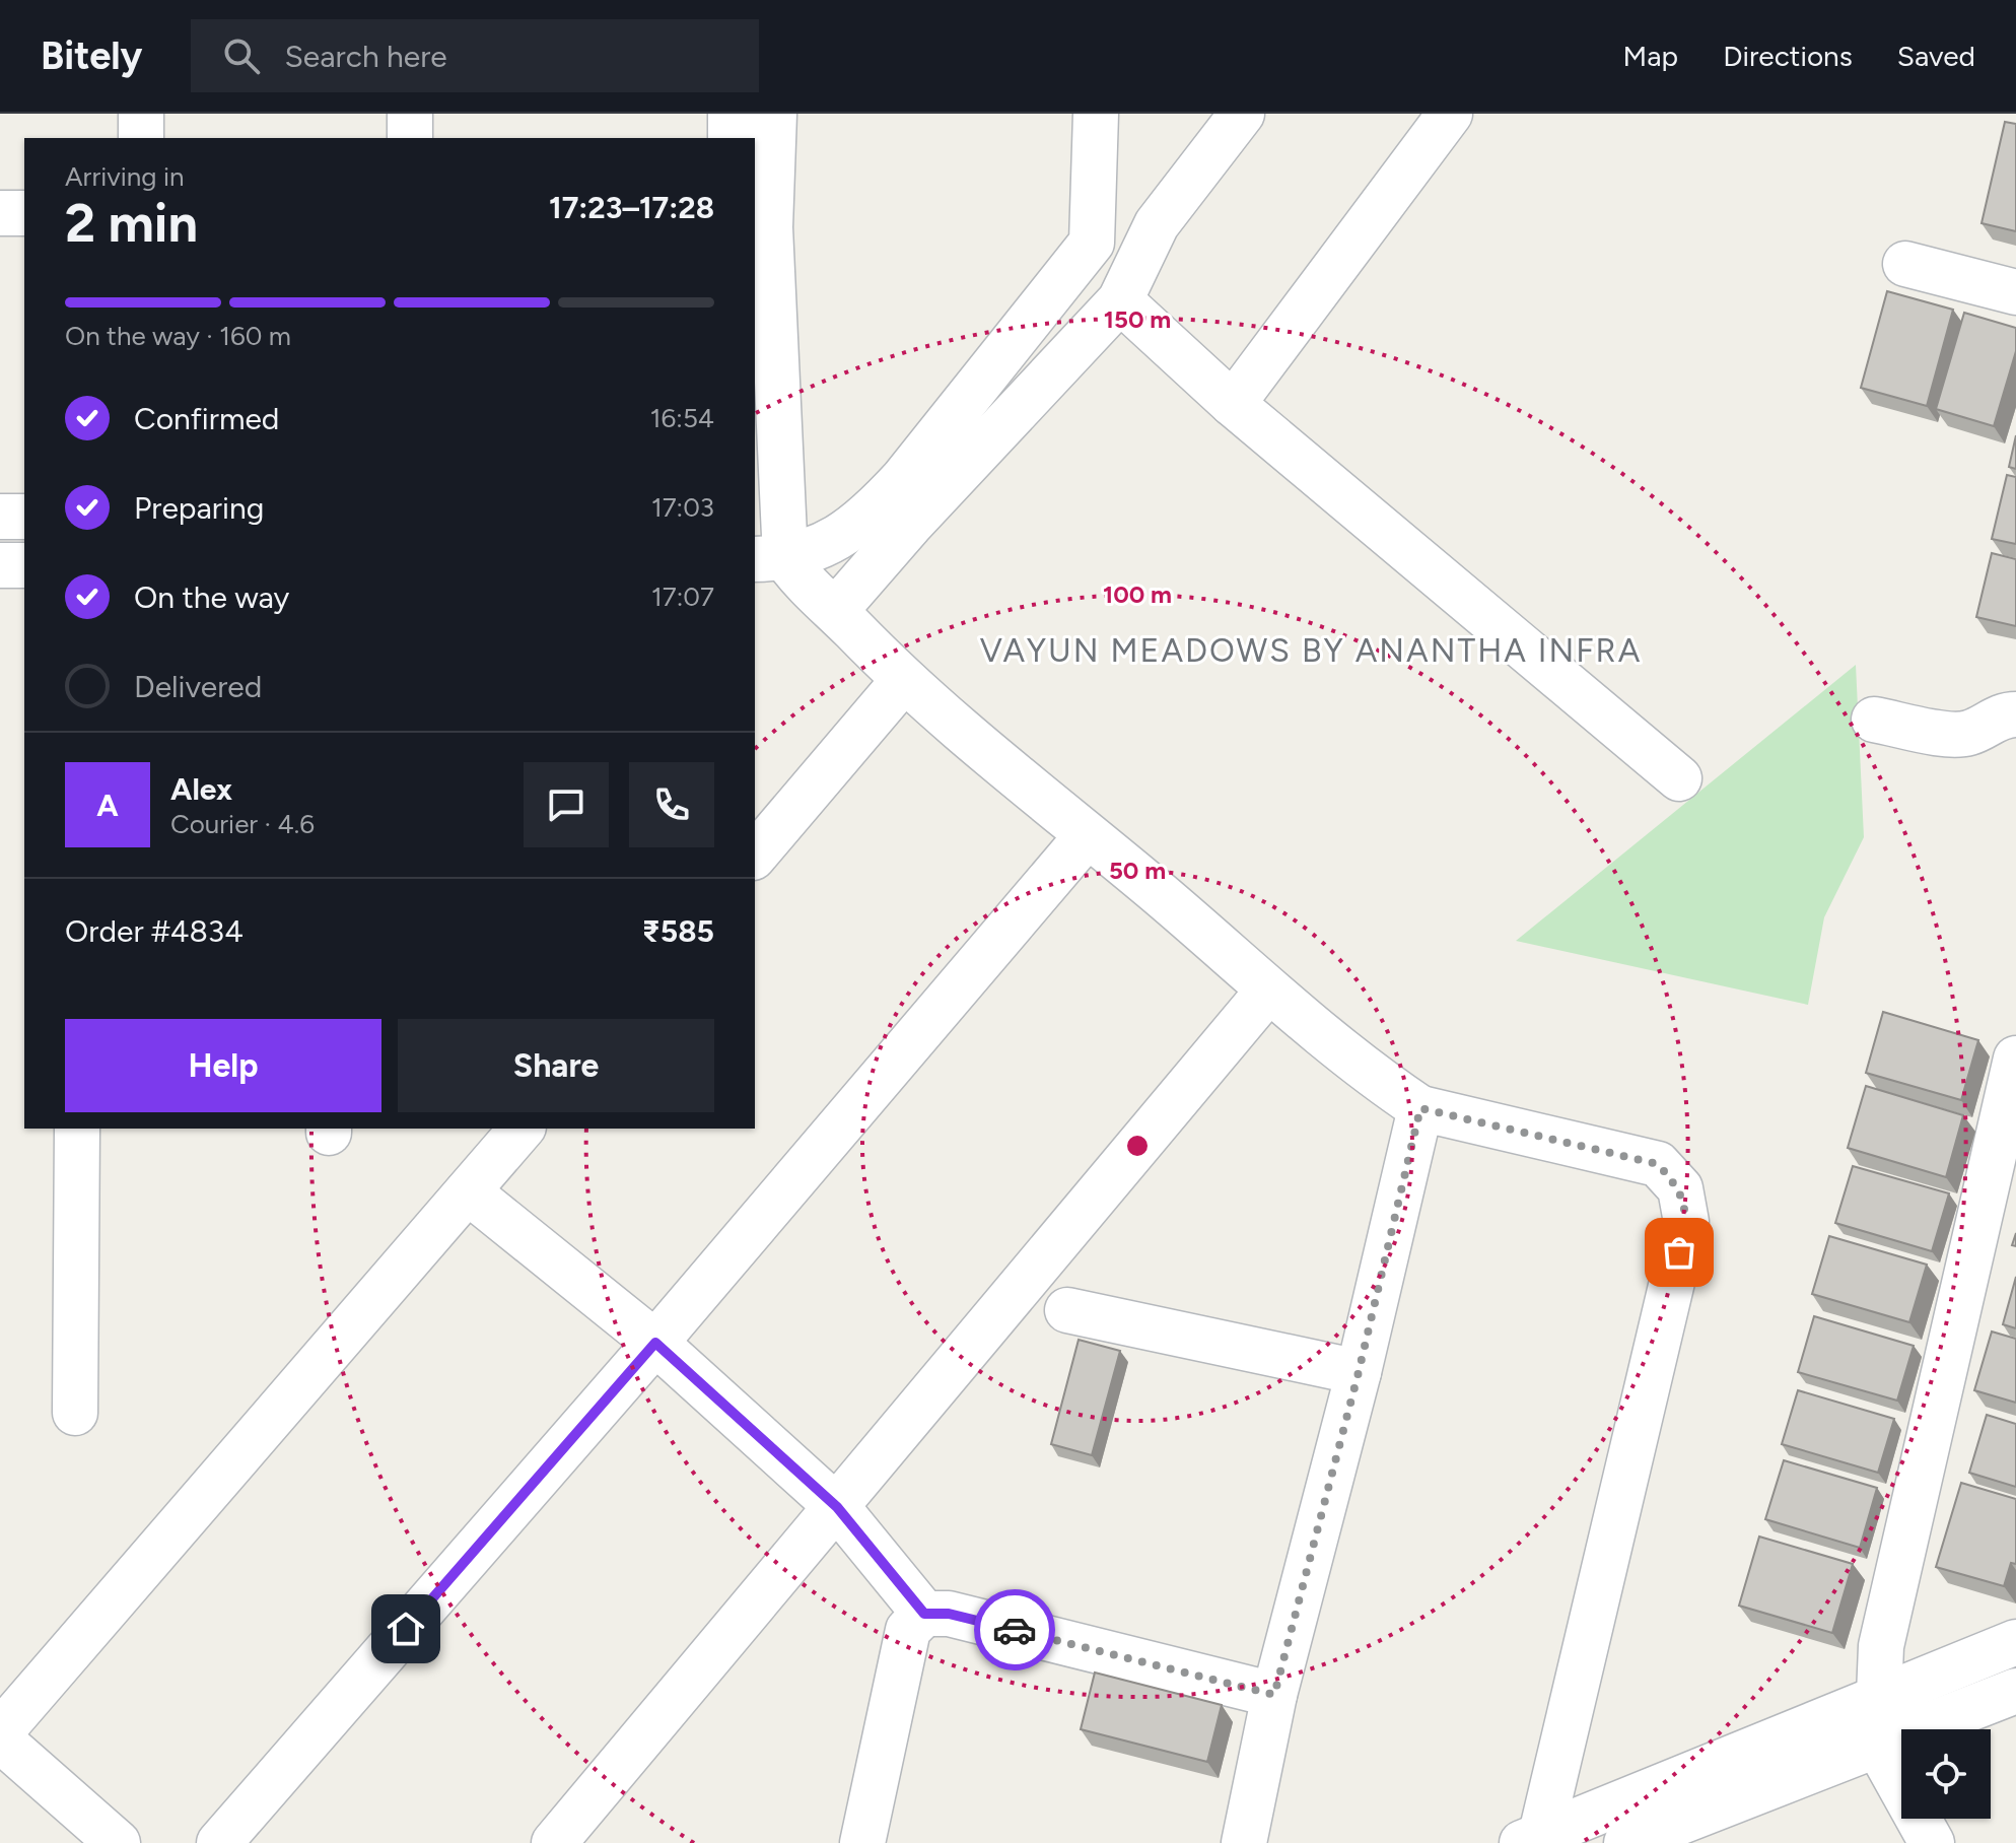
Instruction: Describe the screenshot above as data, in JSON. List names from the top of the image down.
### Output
{
  "districts": ["VAYUN MEADOWS BY ANANTHA INFRA"],
  "page": {
    "header": "Bitely",
    "search": "Search here",
    "nav": ["Map", "Directions", "Saved"],
    "heading": ["2 min", "Arriving in", "17:23–17:28"],
    "panel": [
      "Alex",
      "Courier · 4.6",
      "Order #4834",
      "₹585"
    ],
    "bar": "On the way · 160 m",
    "list": [
      ["Confirmed", "16:54"],
      ["Preparing", "17:03"],
      ["On the way", "17:07"],
      "Delivered"
    ],
    "round": "A",
    "buttons": ["Help", "Share"]
  },
  "rings": ["150 m", "100 m", "50 m"]
}
